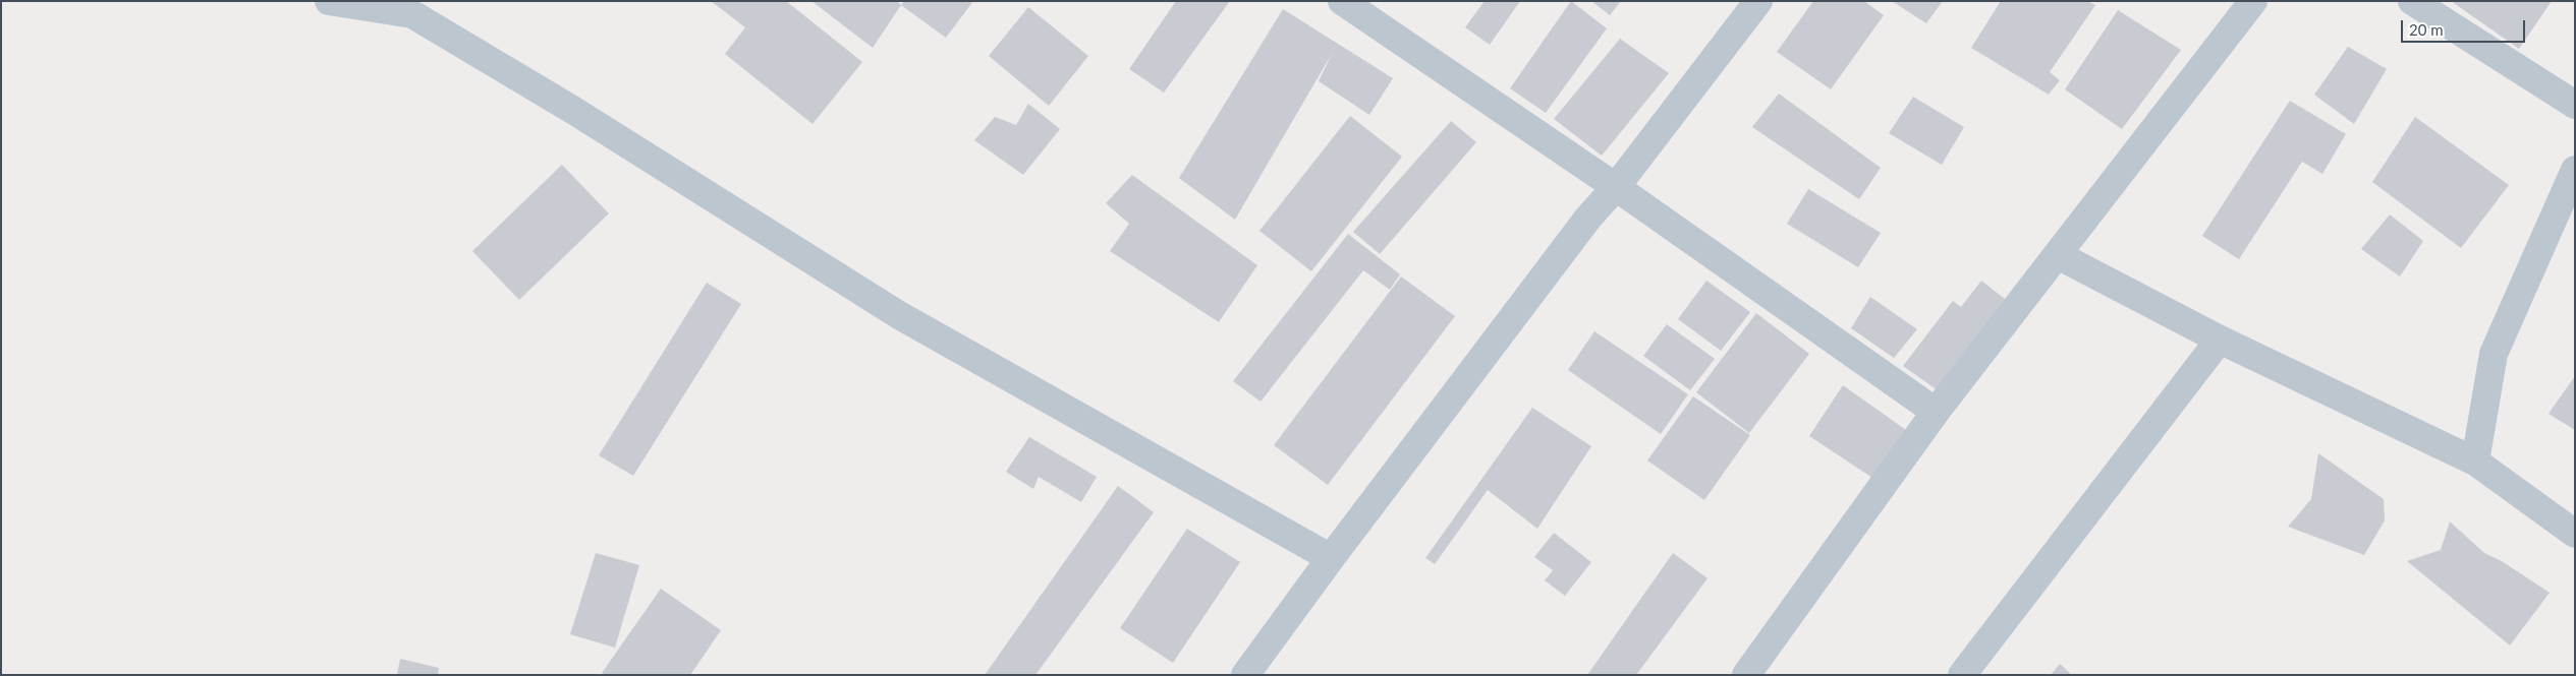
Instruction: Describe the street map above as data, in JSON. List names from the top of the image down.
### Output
{
  "scale_bar": "20 m"
}
